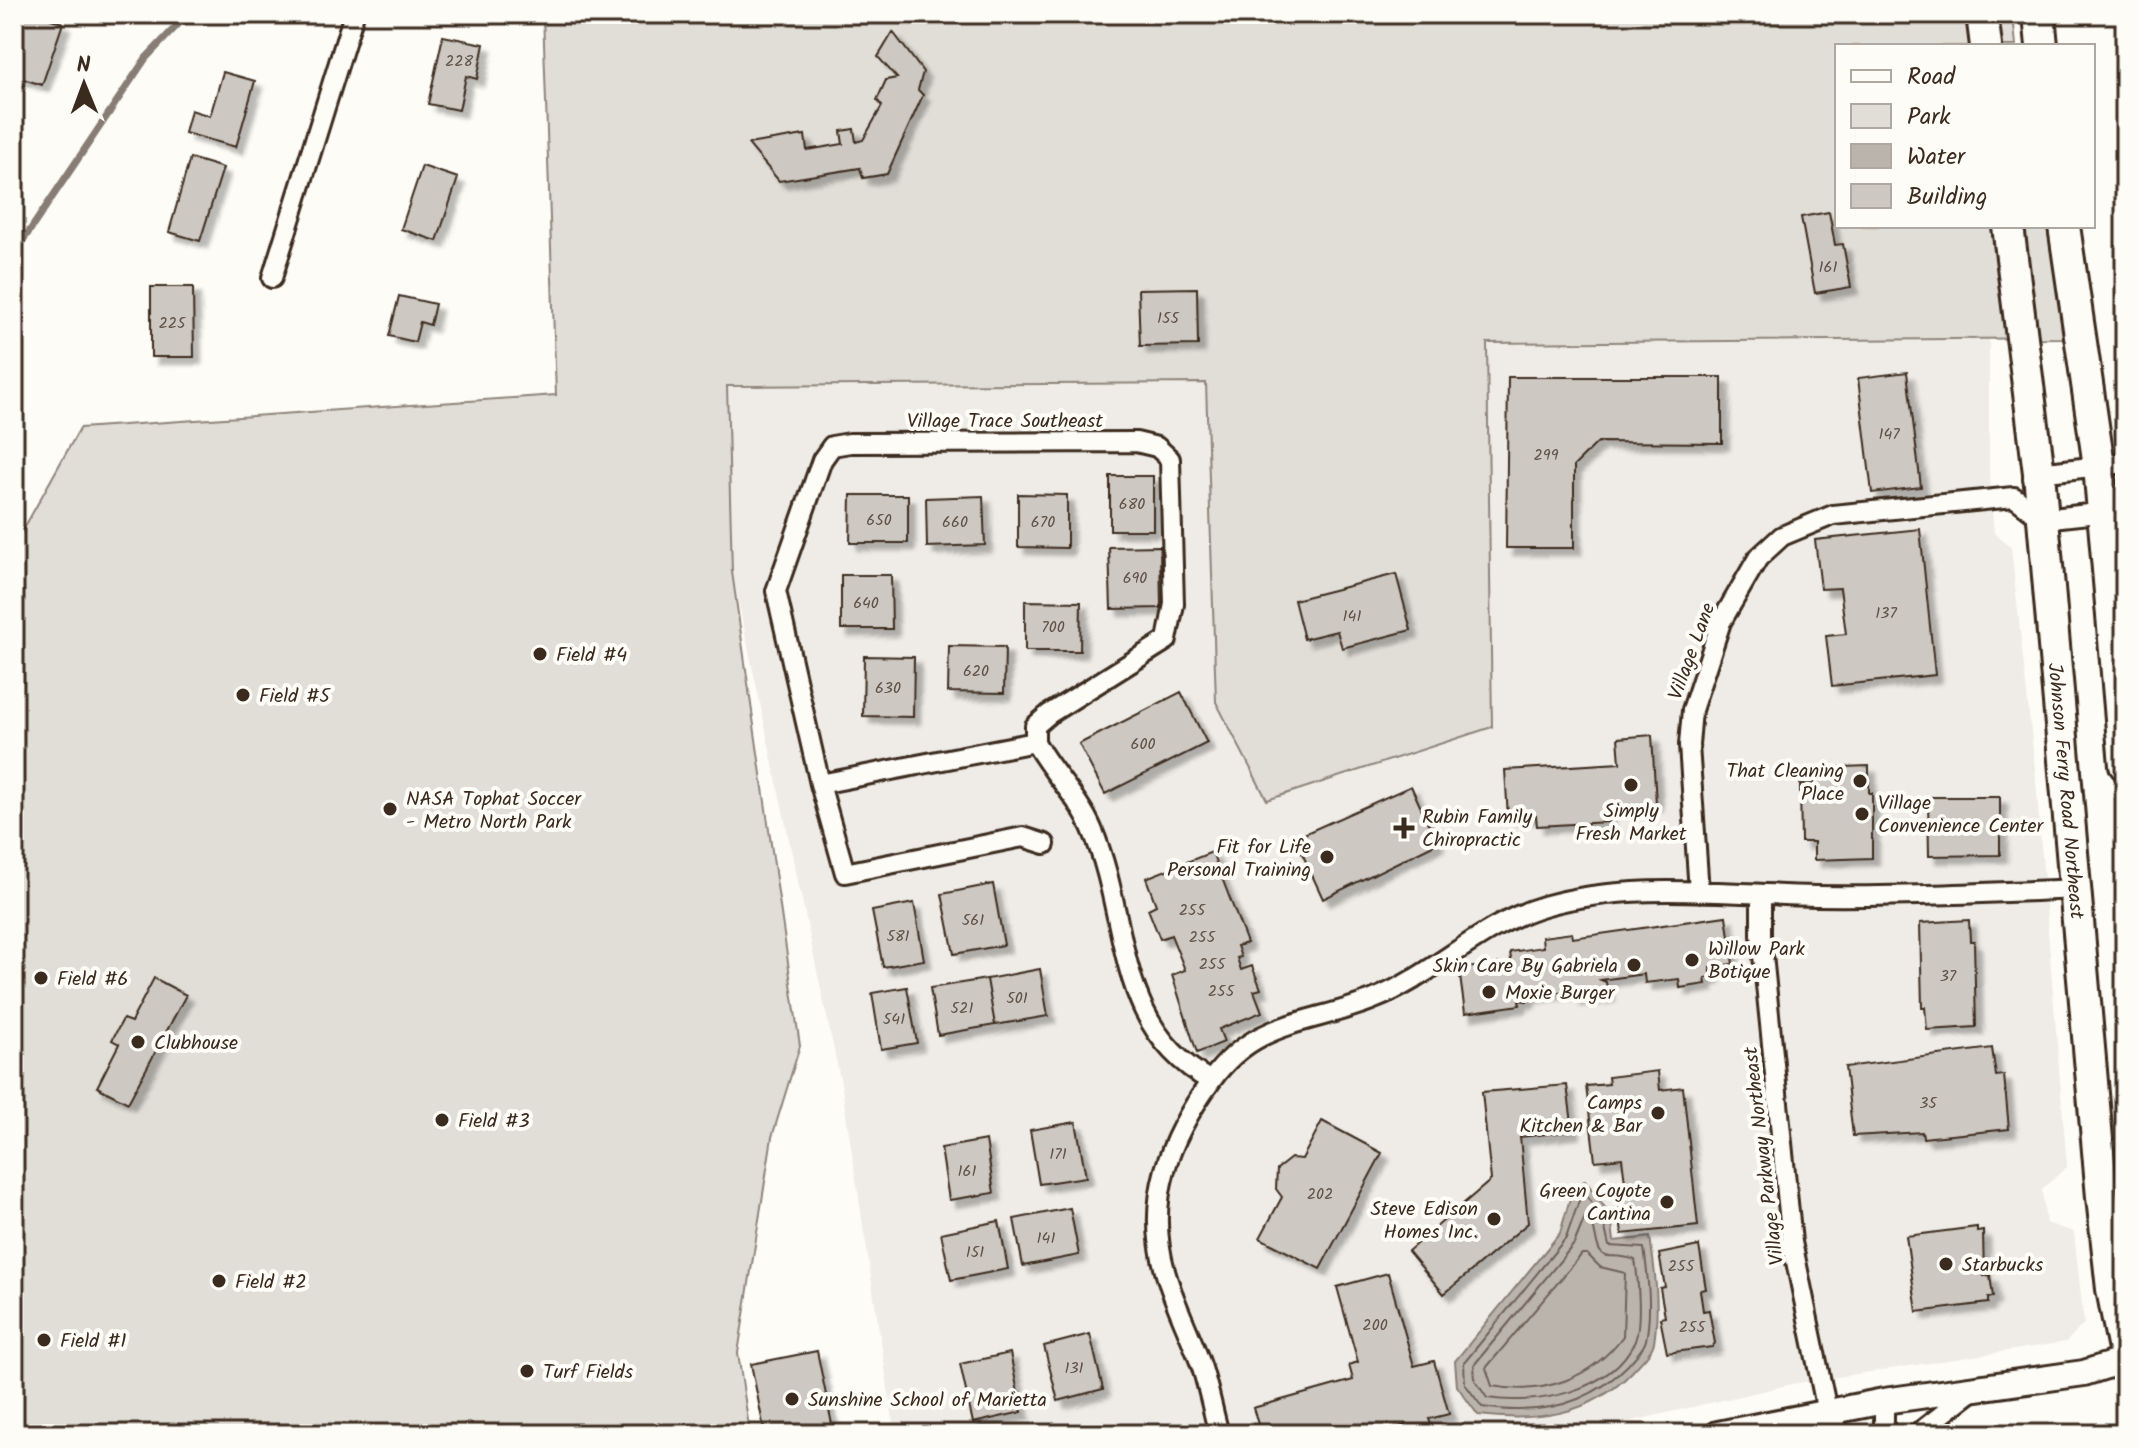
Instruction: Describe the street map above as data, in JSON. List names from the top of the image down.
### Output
{
  "streets": {
    "main road": ["Johnson Ferry Road Northeast"],
    "street": ["Village Trace Southeast", "Village Lane", "Village Parkway Northeast"]
  },
  "places": {
    "other": [
      "Field #4",
      "Field #5",
      "That Cleaning Place",
      "Simply Fresh Market",
      "NASA Tophat Soccer - Metro North Park",
      "Village Convenience Center",
      "Fit for Life Personal Training",
      "Willow Park Botique",
      "Skin Care By Gabriela",
      "Field #6",
      "Moxie Burger",
      "Clubhouse",
      "Camps Kitchen & Bar",
      "Field #3",
      "Green Coyote Cantina",
      "Steve Edison Homes Inc.",
      "Starbucks",
      "Field #2",
      "Field #1",
      "Turf Fields",
      "Sunshine School of Marietta"
    ],
    "health": ["Rubin Family Chiropractic"]
  },
  "house_numbers": [
    "228",
    "161",
    "155",
    "225",
    "147",
    "299",
    "680",
    "650",
    "660",
    "670",
    "690",
    "640",
    "137",
    "141",
    "700",
    "620",
    "630",
    "600",
    "255",
    "561",
    "581",
    "255",
    "255",
    "37",
    "255",
    "501",
    "521",
    "541",
    "35",
    "171",
    "161",
    "202",
    "141",
    "151",
    "255",
    "200",
    "255",
    "131"
  ],
  "legend": [
    "Road",
    "Park",
    "Water",
    "Building"
  ],
  "north": "top"
}
